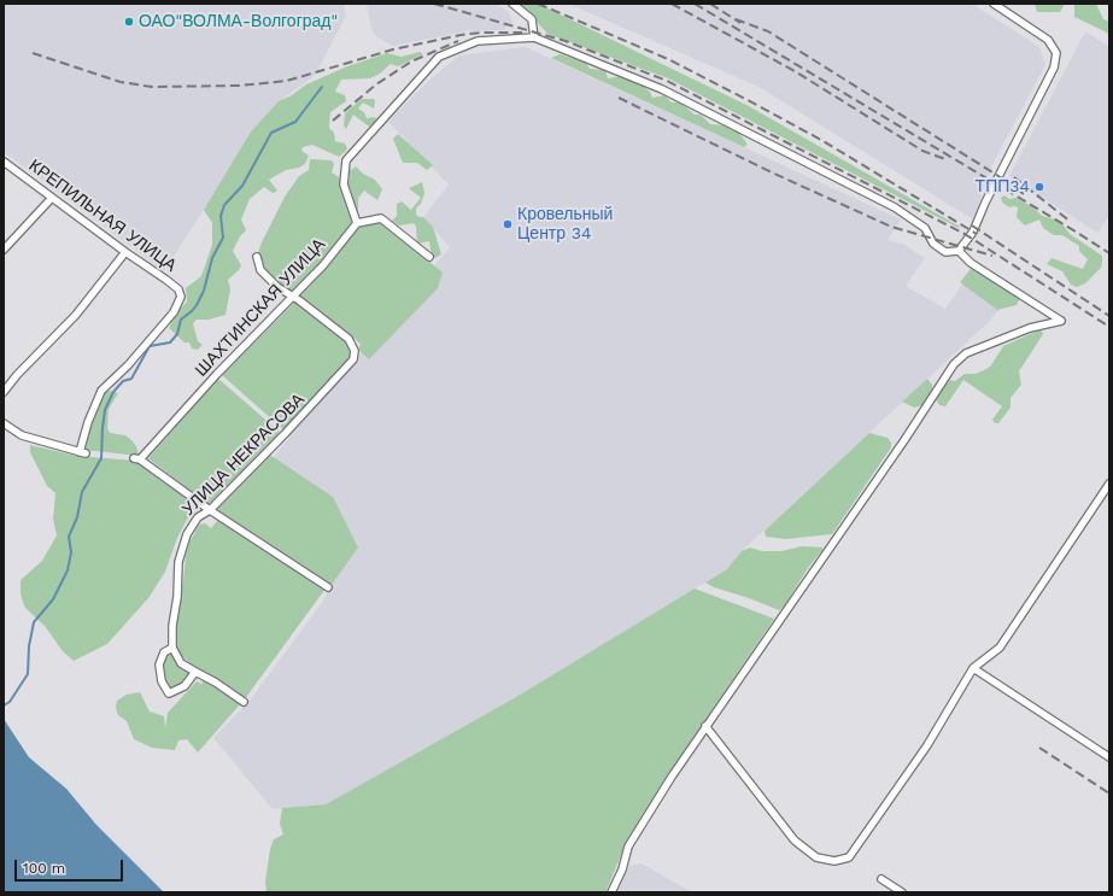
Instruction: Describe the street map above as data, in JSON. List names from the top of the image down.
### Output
{
  "streets": {
    "street": ["КРЕПИЛЬНАЯ УЛИЦА", "ШАХТИНСКАЯ УЛИЦА", "УЛИЦА НЕКРАСОВА"]
  },
  "crossings": [
    ["ШАХТИНСКАЯ УЛИЦА", "УЛИЦА НЕКРАСОВА"]
  ],
  "places": ["ОАО\"ВОЛМА-Волгоград\"", "ТПП34", "Кровельный Центр 34"],
  "scale_bar": "100 m"
}
